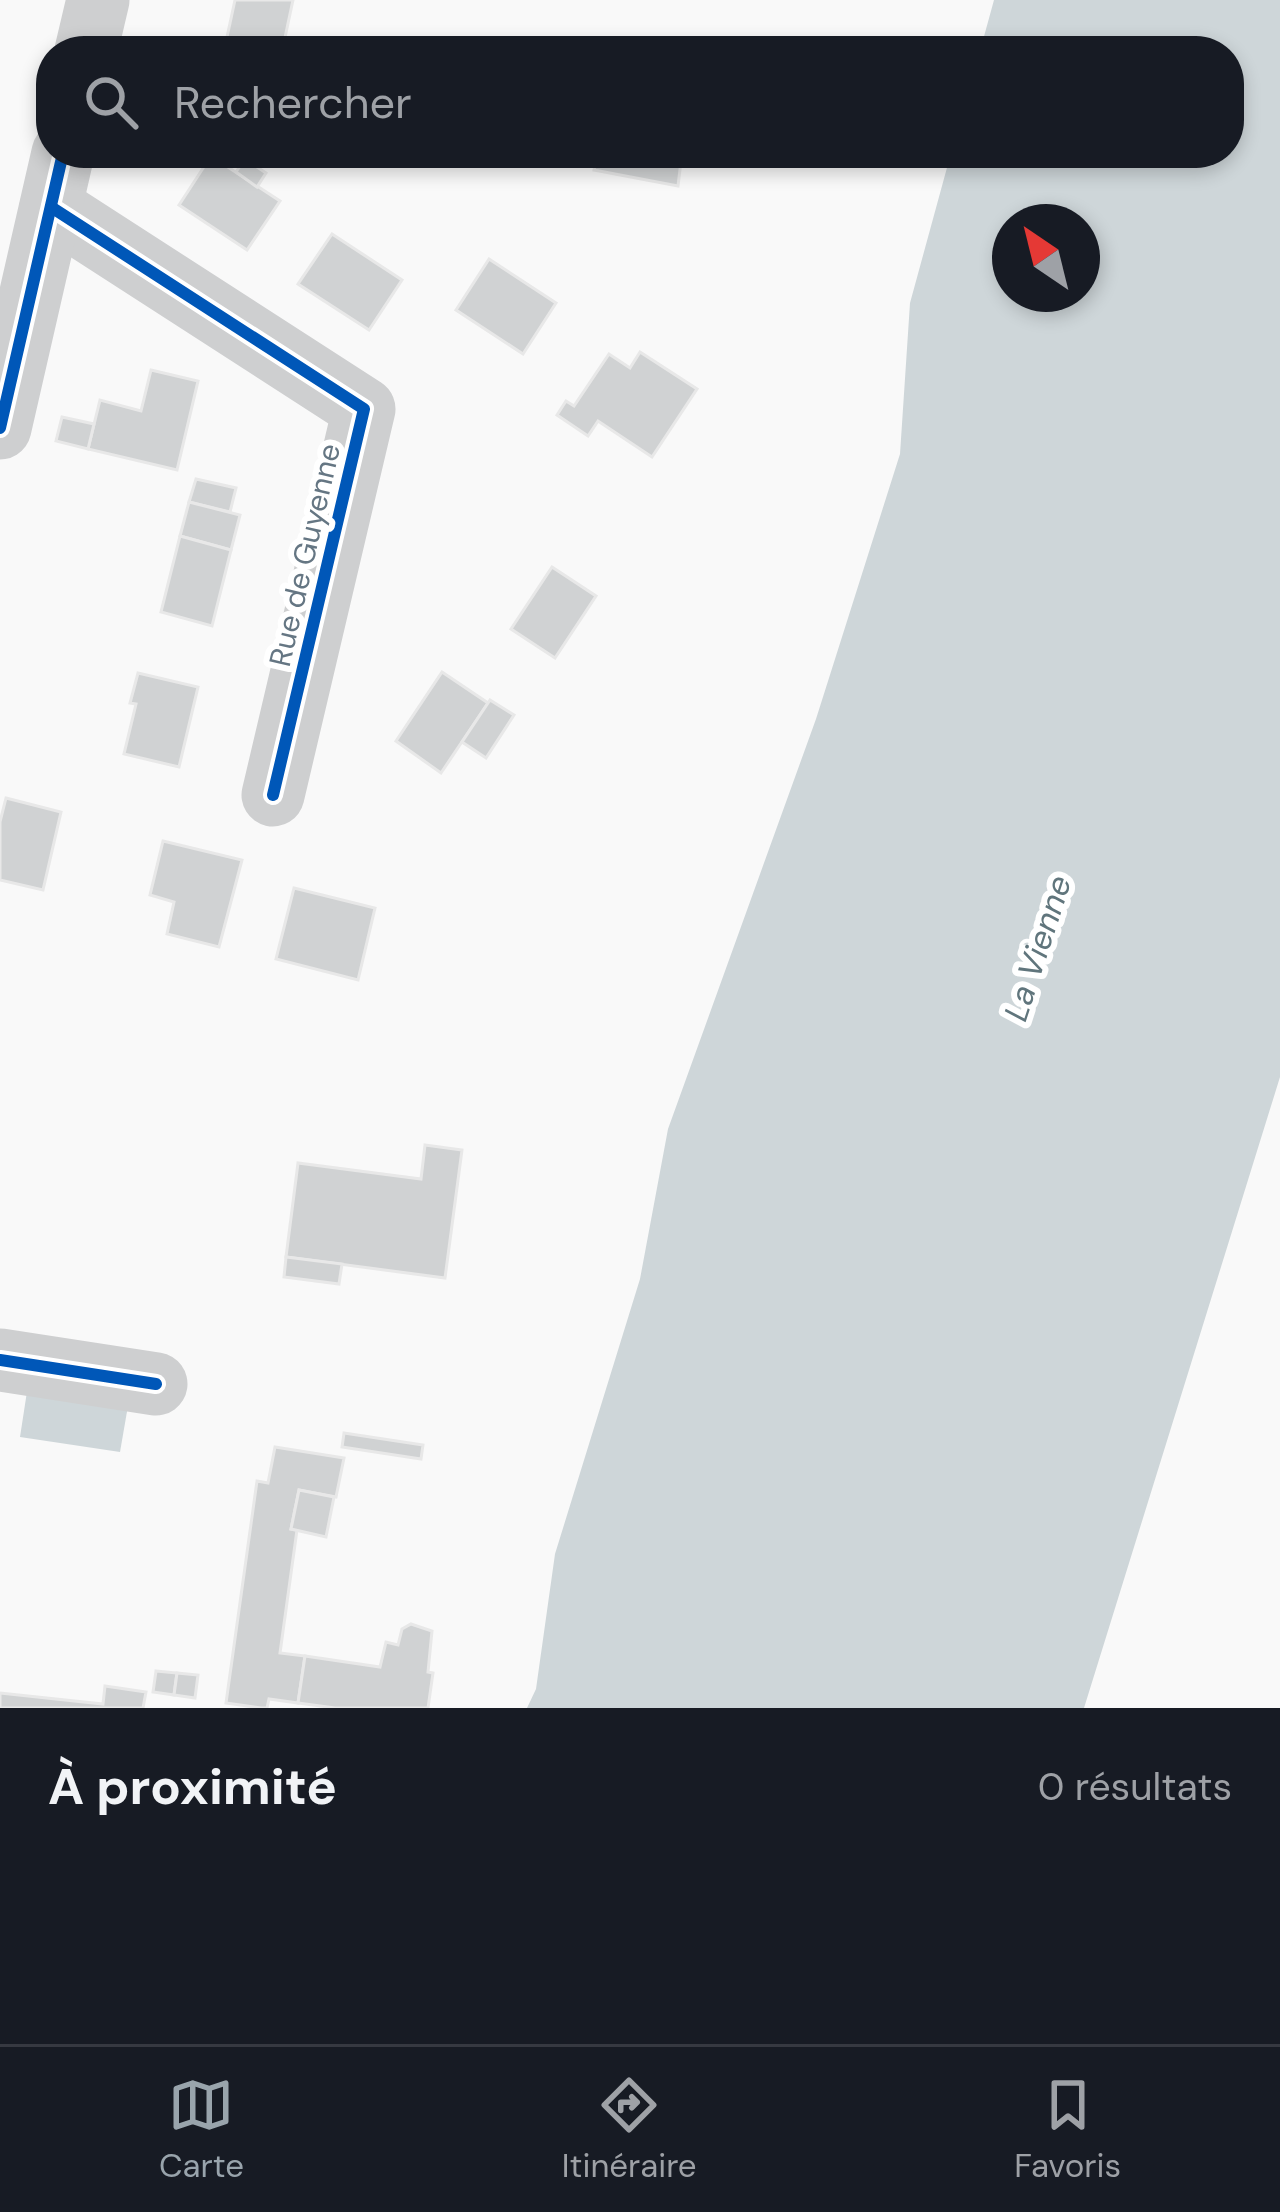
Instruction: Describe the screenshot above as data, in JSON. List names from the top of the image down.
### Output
{
  "streets": {
    "street": ["Rue de Guyenne"]
  },
  "water": ["La Vienne"],
  "north": "top left",
  "page": {
    "search": "Rechercher",
    "heading": ["À proximité", "0 résultats"],
    "nav": ["Carte", "Itinéraire", "Favoris"]
  }
}
